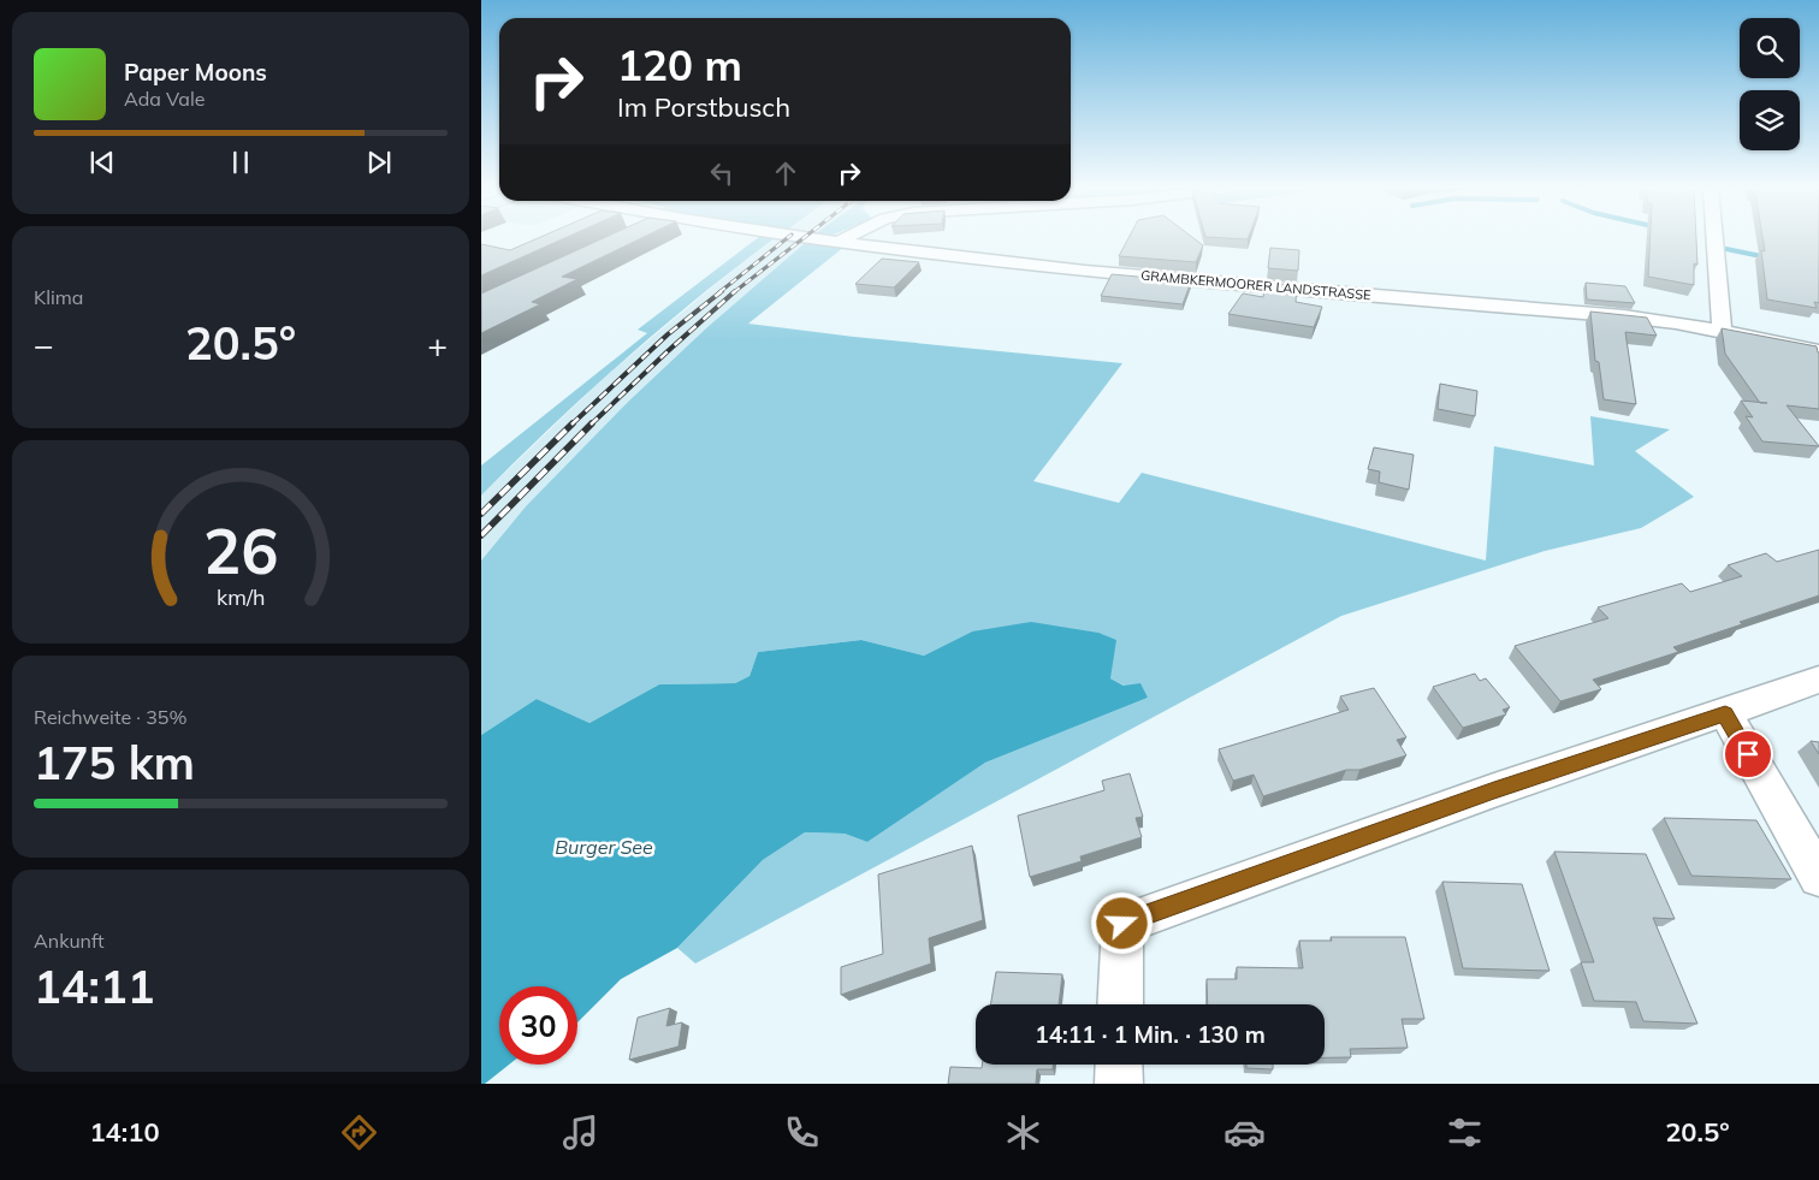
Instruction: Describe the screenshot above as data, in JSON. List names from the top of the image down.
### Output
{
  "streets": {
    "street": ["GRAMBKERMOORER LANDSTRASSE"]
  },
  "water": ["Burger See"],
  "page": {
    "turn": ["120 m", "Im Porstbusch"],
    "song": ["Paper Moons", "Ada Vale"],
    "tile": [
      "Klima",
      ["Reichweite · 35%", "175 km"],
      ["Ankunft", "14:11"]
    ],
    "heat": ["−", "20.5°", "+"],
    "limit": "30",
    "trip": "14:11 · 1 Min. · 130 m",
    "tabs": ["14:10", "20.5°"],
    "gauge": ["26", "km/h"]
  }
}
